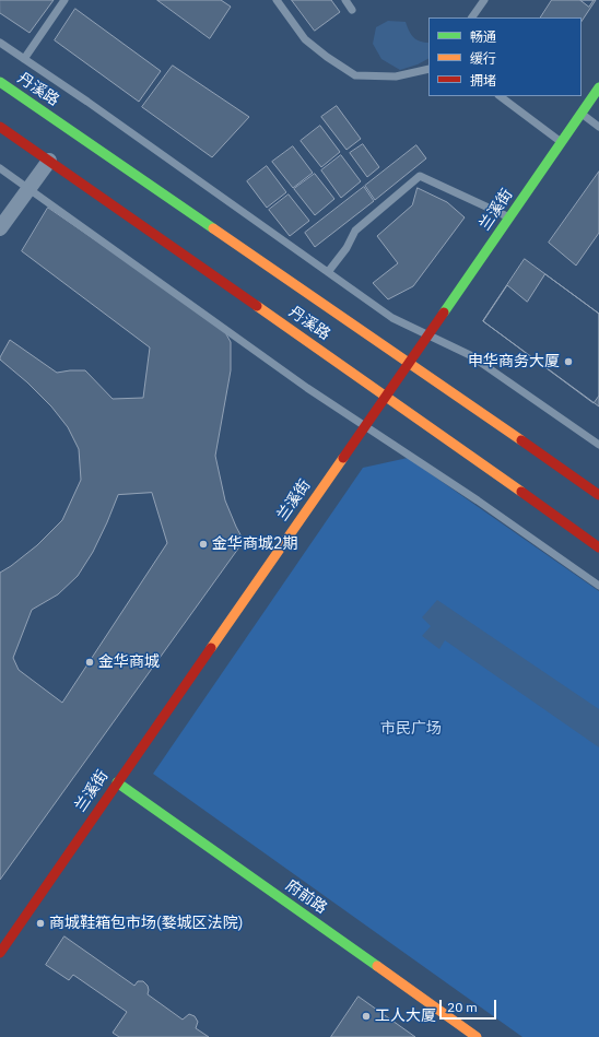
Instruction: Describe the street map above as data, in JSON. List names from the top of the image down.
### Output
{
  "streets": {
    "street": ["丹溪路", "兰溪街", "府前路"]
  },
  "crossings": [
    ["丹溪路", "兰溪街"],
    ["兰溪街", "府前路"]
  ],
  "parks": ["市民广场"],
  "places": [
    "申华商务大厦",
    "金华商城2期",
    "金华商城",
    "商城鞋箱包市场(婺城区法院)",
    "工人大厦"
  ],
  "legend": ["畅通", "缓行", "拥堵"],
  "scale_bar": "20 m"
}
